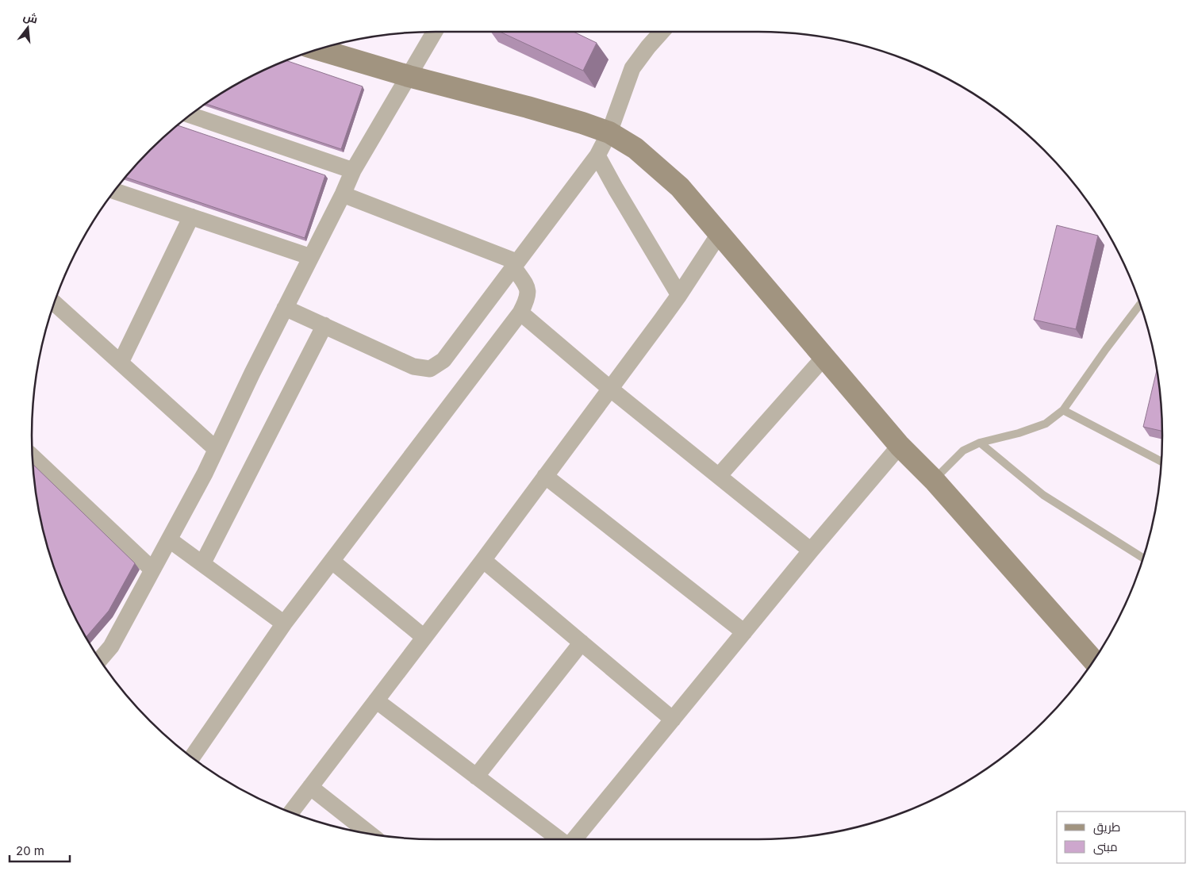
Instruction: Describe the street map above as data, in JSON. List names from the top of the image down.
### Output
{
  "legend": ["طريق", "مبنى"],
  "scale_bar": "20 m",
  "north": "top"
}
